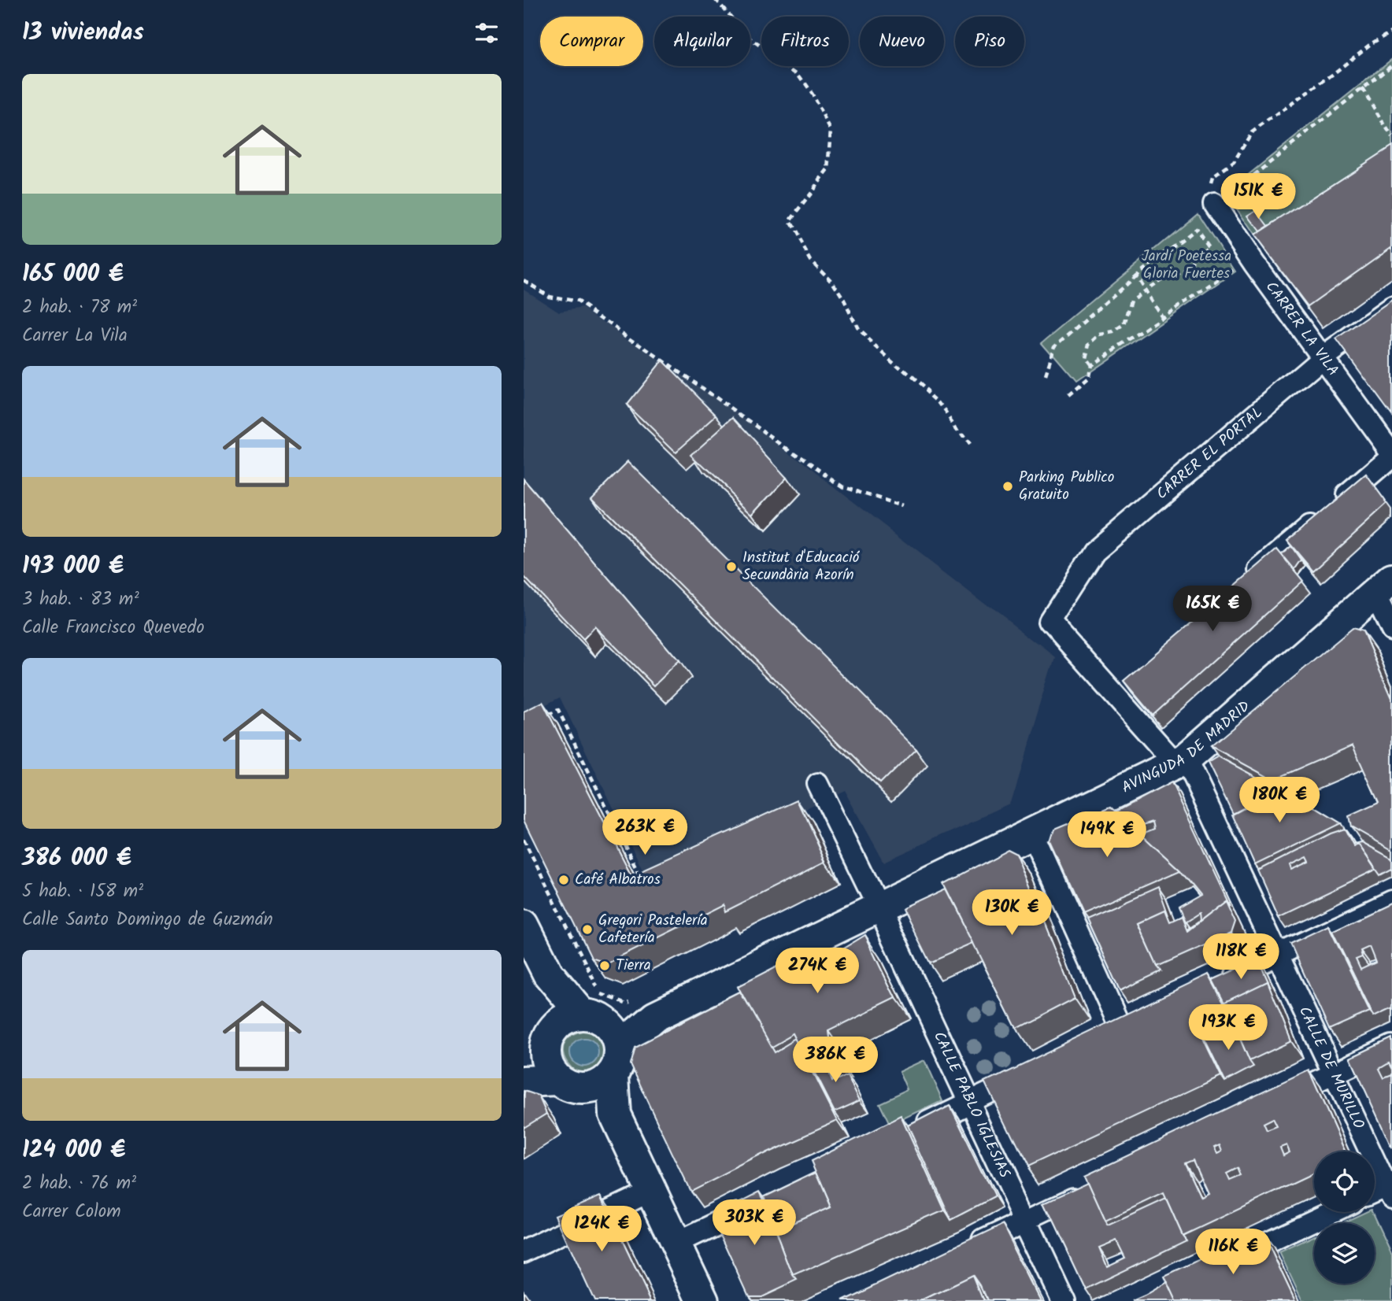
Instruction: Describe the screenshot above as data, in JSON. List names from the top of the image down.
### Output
{
  "streets": {
    "street": [
      "CARRER LA VILA",
      "CARRER EL PORTAL",
      "AVINGUDA DE MADRID",
      "CALLE DE MURILLO",
      "CALLE PABLO IGLESIAS"
    ]
  },
  "crossings": [
    ["CARRER LA VILA", "CARRER EL PORTAL"],
    ["CARRER EL PORTAL", "CALLE DE MURILLO"],
    ["AVINGUDA DE MADRID", "CALLE DE MURILLO"],
    ["AVINGUDA DE MADRID", "CALLE PABLO IGLESIAS"]
  ],
  "parks": ["Jardí Poetessa Gloria Fuertes"],
  "places": [
    "Parking Publico Gratuito",
    "Institut d'Educació Secundària Azorín",
    "Café Albatros",
    "Gregori Pastelería Cafetería",
    "Tierra"
  ],
  "page": {
    "heading": "13 viviendas",
    "chip": [
      "Comprar",
      "Alquilar",
      "Filtros",
      "Nuevo",
      "Piso"
    ],
    "list": [
      {
        "name": "165 000 €",
        "note": "2 hab. · 78 m² · Carrer La Vila"
      },
      {
        "name": "193 000 €",
        "note": "3 hab. · 83 m² · Calle Francisco Quevedo"
      },
      {
        "name": "386 000 €",
        "note": "5 hab. · 158 m² · Calle Santo Domingo de Guzmán"
      },
      {
        "name": "124 000 €",
        "note": "2 hab. · 76 m² · Carrer Colom"
      }
    ],
    "price": [
      "151K €",
      "165K €",
      "180K €",
      "263K €",
      "149K €",
      "130K €",
      "118K €",
      "274K €",
      "193K €",
      "386K €",
      "303K €",
      "124K €",
      "116K €"
    ]
  }
}
